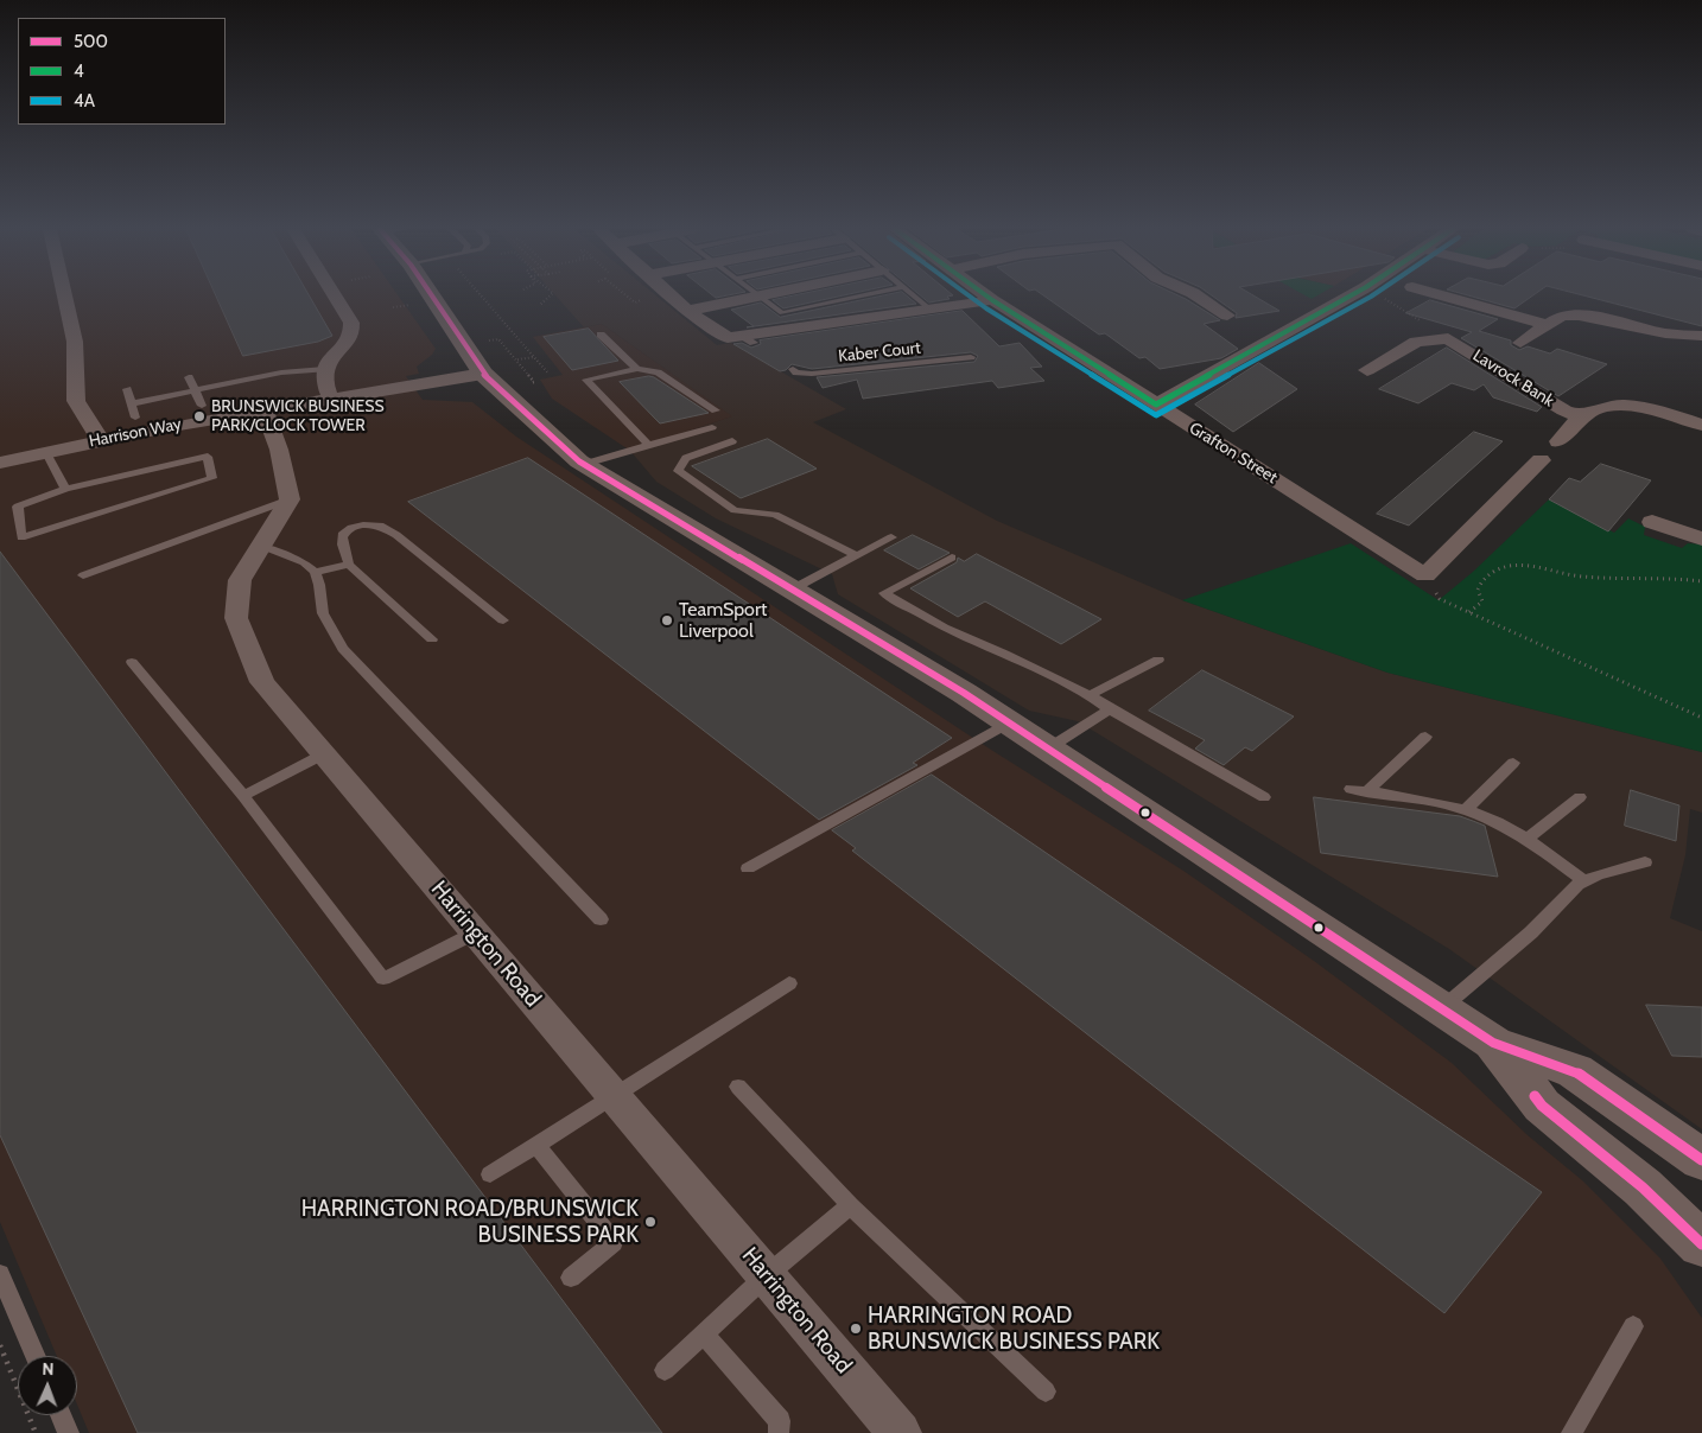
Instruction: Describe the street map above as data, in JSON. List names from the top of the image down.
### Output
{
  "streets": {
    "street": [
      "Lavrock Bank",
      "Harrison Way",
      "Grafton Street",
      "Harrington Road"
    ],
    "lane": ["Kaber Court"]
  },
  "places": [
    "BRUNSWICK BUSINESS PARK/CLOCK TOWER",
    "TeamSport Liverpool",
    "HARRINGTON ROAD/BRUNSWICK BUSINESS PARK",
    "HARRINGTON ROAD BRUNSWICK BUSINESS PARK"
  ],
  "lines": ["transit line 500", "transit line 4", "transit line 4A"],
  "legend": ["500", "4", "4A"],
  "north": "top"
}
